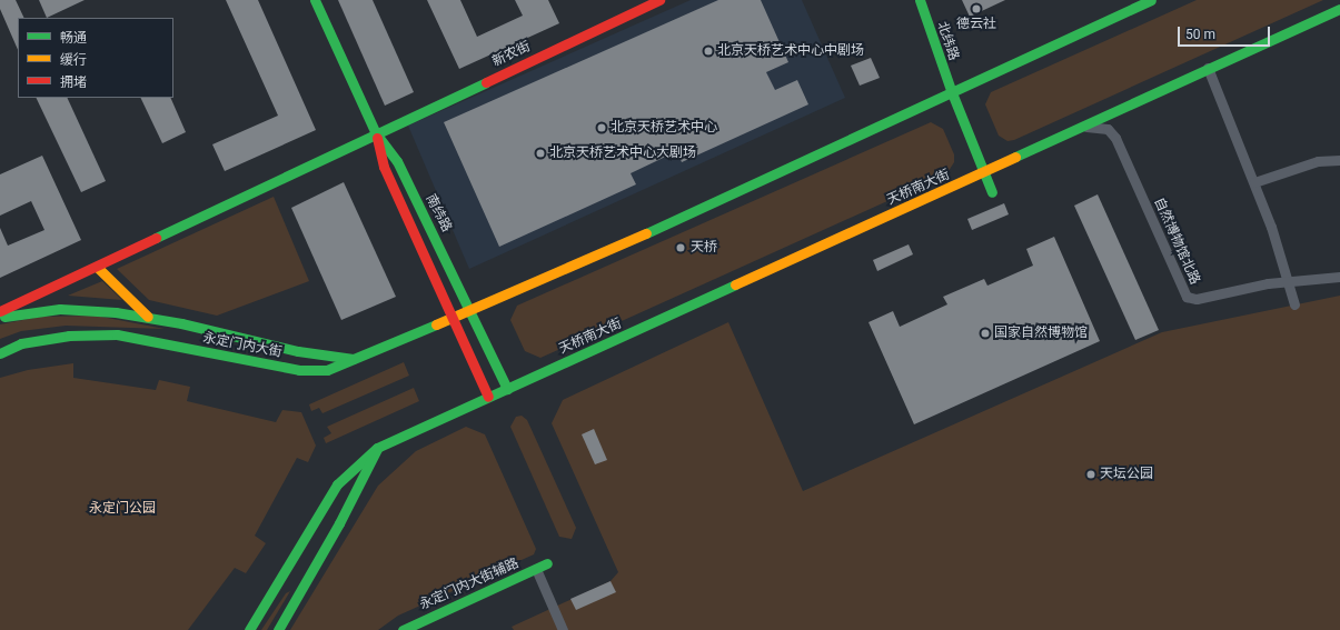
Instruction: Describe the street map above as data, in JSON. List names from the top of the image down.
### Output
{
  "streets": {
    "main road": [
      "北纬路",
      "新农街",
      "天桥南大街",
      "南纬路",
      "永定门内大街",
      "永定门内大街辅路"
    ],
    "street": ["自然博物馆北路"]
  },
  "crossings": [
    ["北纬路", "天桥南大街"],
    ["新农街", "南纬路"],
    ["天桥南大街", "南纬路"],
    ["天桥南大街", "自然博物馆北路"],
    ["南纬路", "永定门内大街"]
  ],
  "parks": ["永定门公园"],
  "places": [
    "德云社",
    "北京天桥艺术中心中剧场",
    "北京天桥艺术中心",
    "北京天桥艺术中心大剧场",
    "天桥",
    "国家自然博物馆",
    "天坛公园"
  ],
  "legend": ["畅通", "缓行", "拥堵"],
  "scale_bar": "50 m"
}
